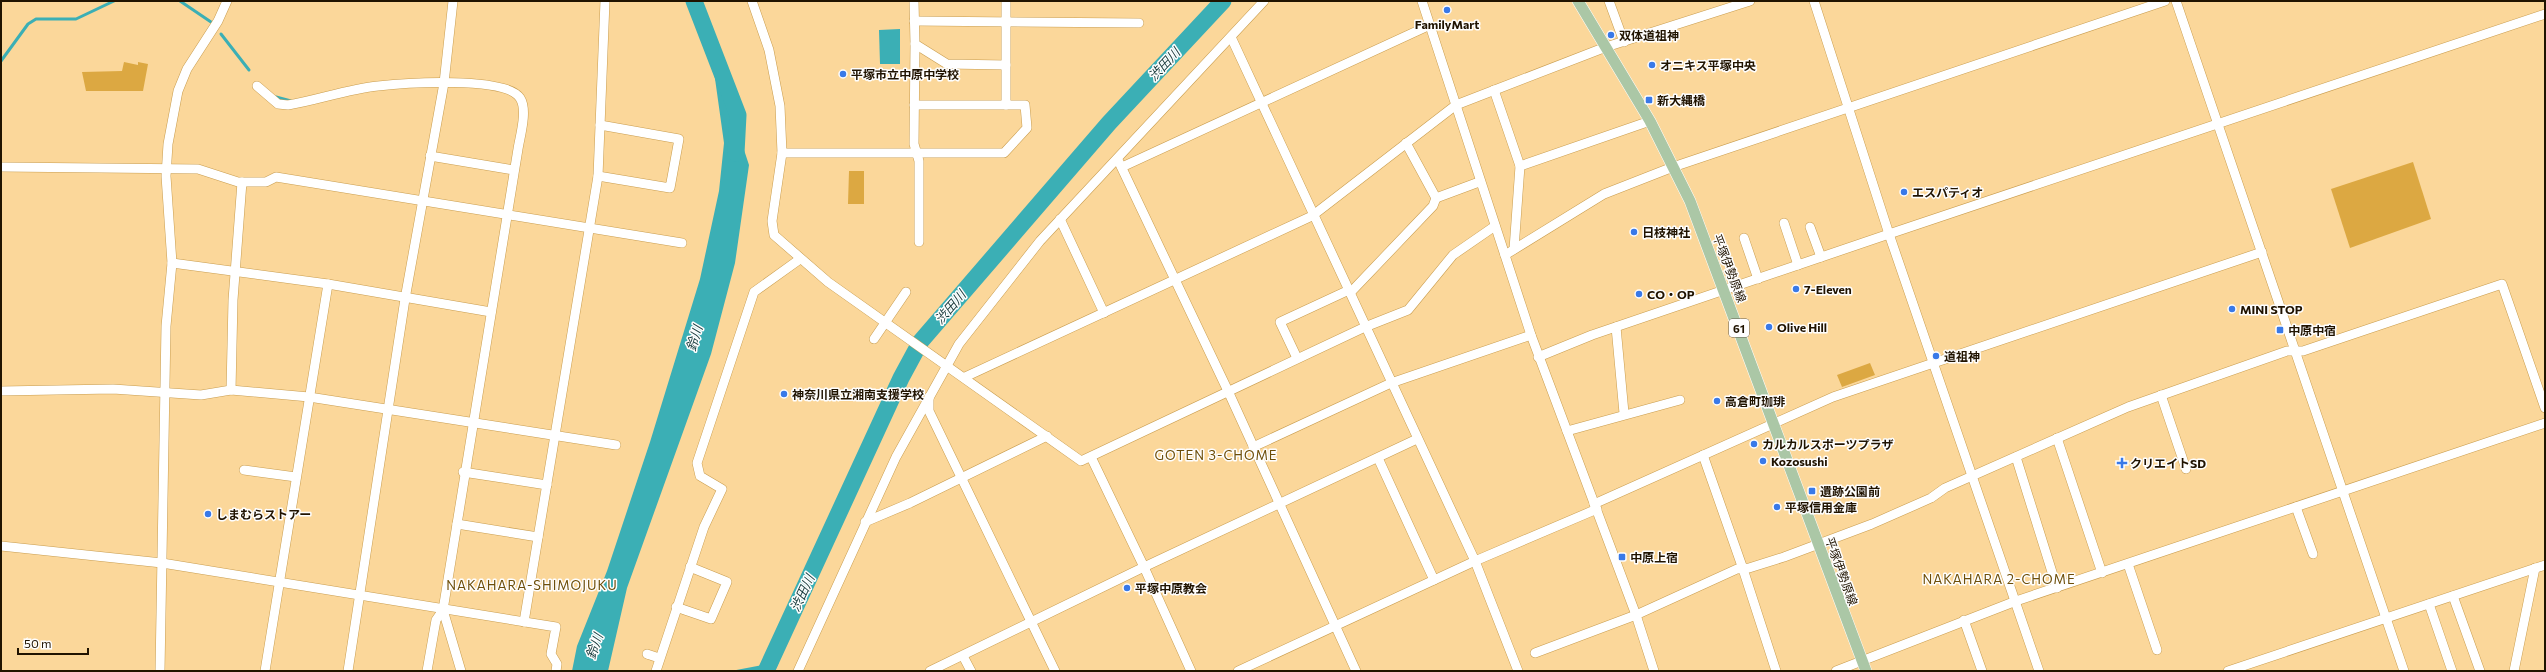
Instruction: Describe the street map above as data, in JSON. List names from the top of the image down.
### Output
{
  "streets": {
    "main road": ["平塚伊勢原線", "61"]
  },
  "districts": ["GOTEN 3-CHOME", "NAKAHARA 2-CHOME", "NAKAHARA-SHIMOJUKU"],
  "water": ["渋田川", "鈴川"],
  "places": {
    "other": [
      "FamilyMart",
      "双体道祖神",
      "オニキス平塚中央",
      "平塚市立中原中学校",
      "エスパティオ",
      "日枝神社",
      "7-Eleven",
      "CO・OP",
      "MINI STOP",
      "Olive Hill",
      "道祖神",
      "神奈川県立湘南支援学校",
      "高倉町珈琲",
      "カルカルスポーツプラザ",
      "Kozosushi",
      "平塚信用金庫",
      "しまむらストアー",
      "平塚中原教会"
    ],
    "transit": [
      "新大縄橋",
      "中原中宿",
      "遺跡公園前",
      "中原上宿"
    ],
    "health": ["クリエイトSD"]
  },
  "scale_bar": "50 m"
}
